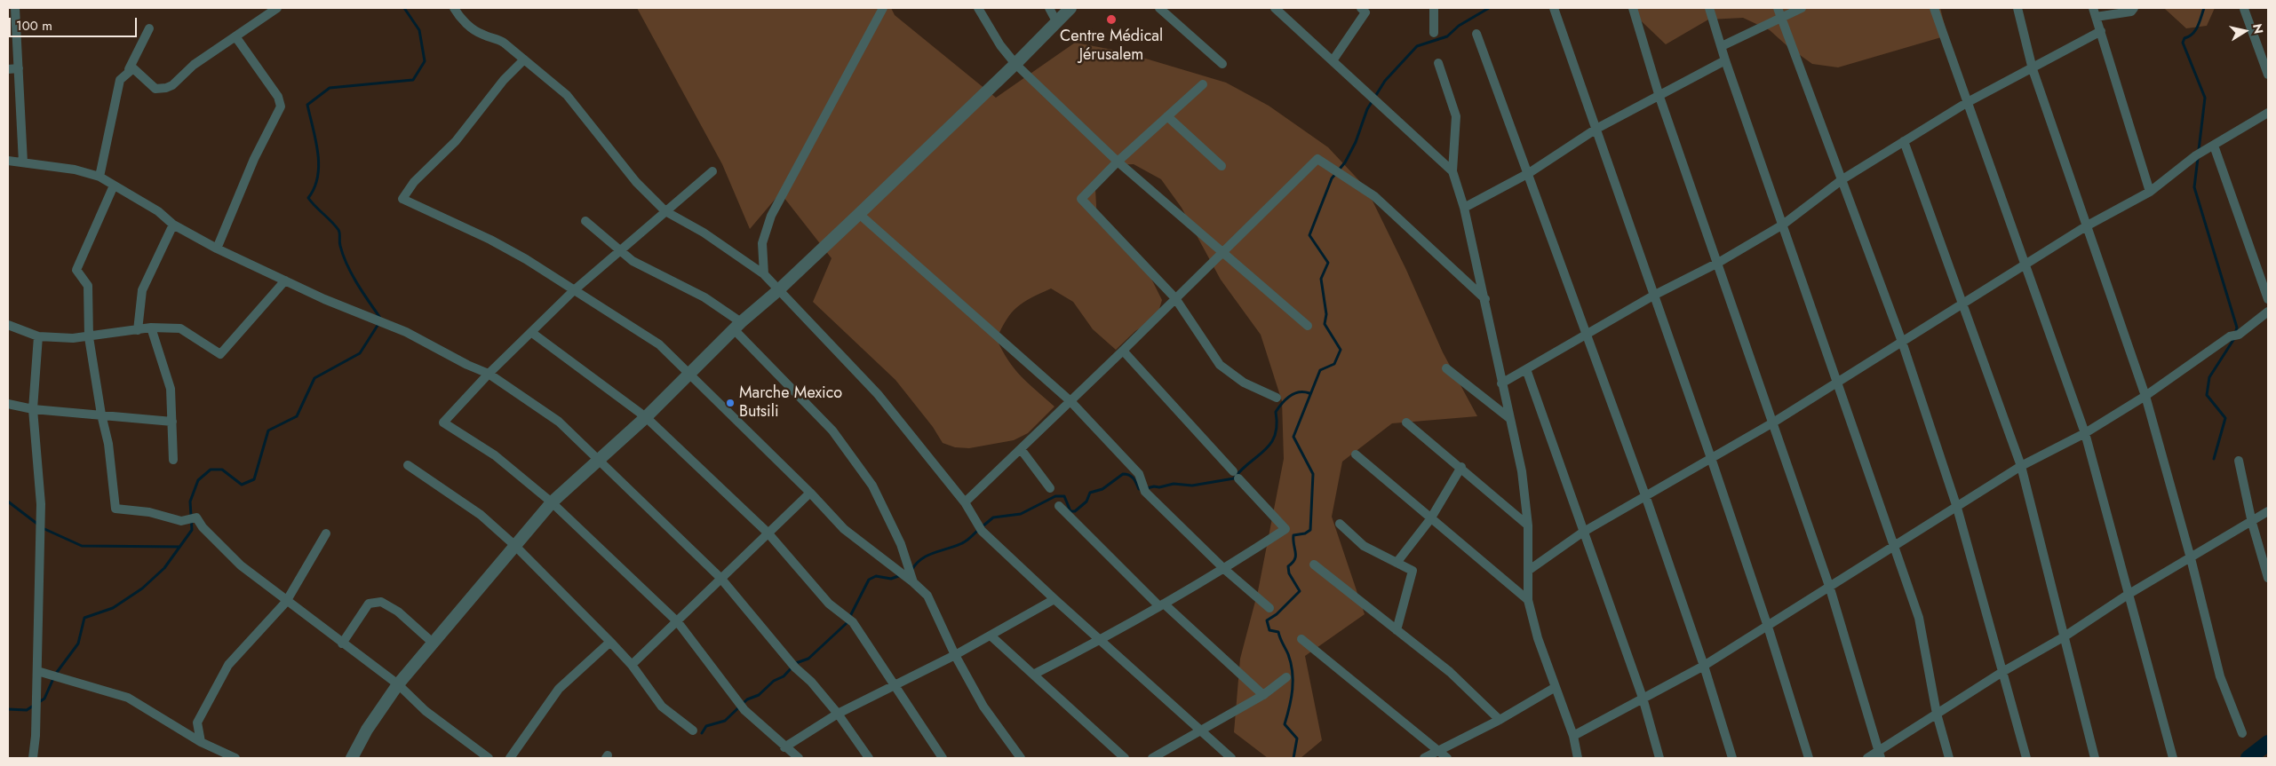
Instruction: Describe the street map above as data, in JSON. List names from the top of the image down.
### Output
{
  "places": ["Centre Médical Jérusalem", "Marche Mexico Butsili"],
  "scale_bar": "100 m",
  "north": "right"
}
